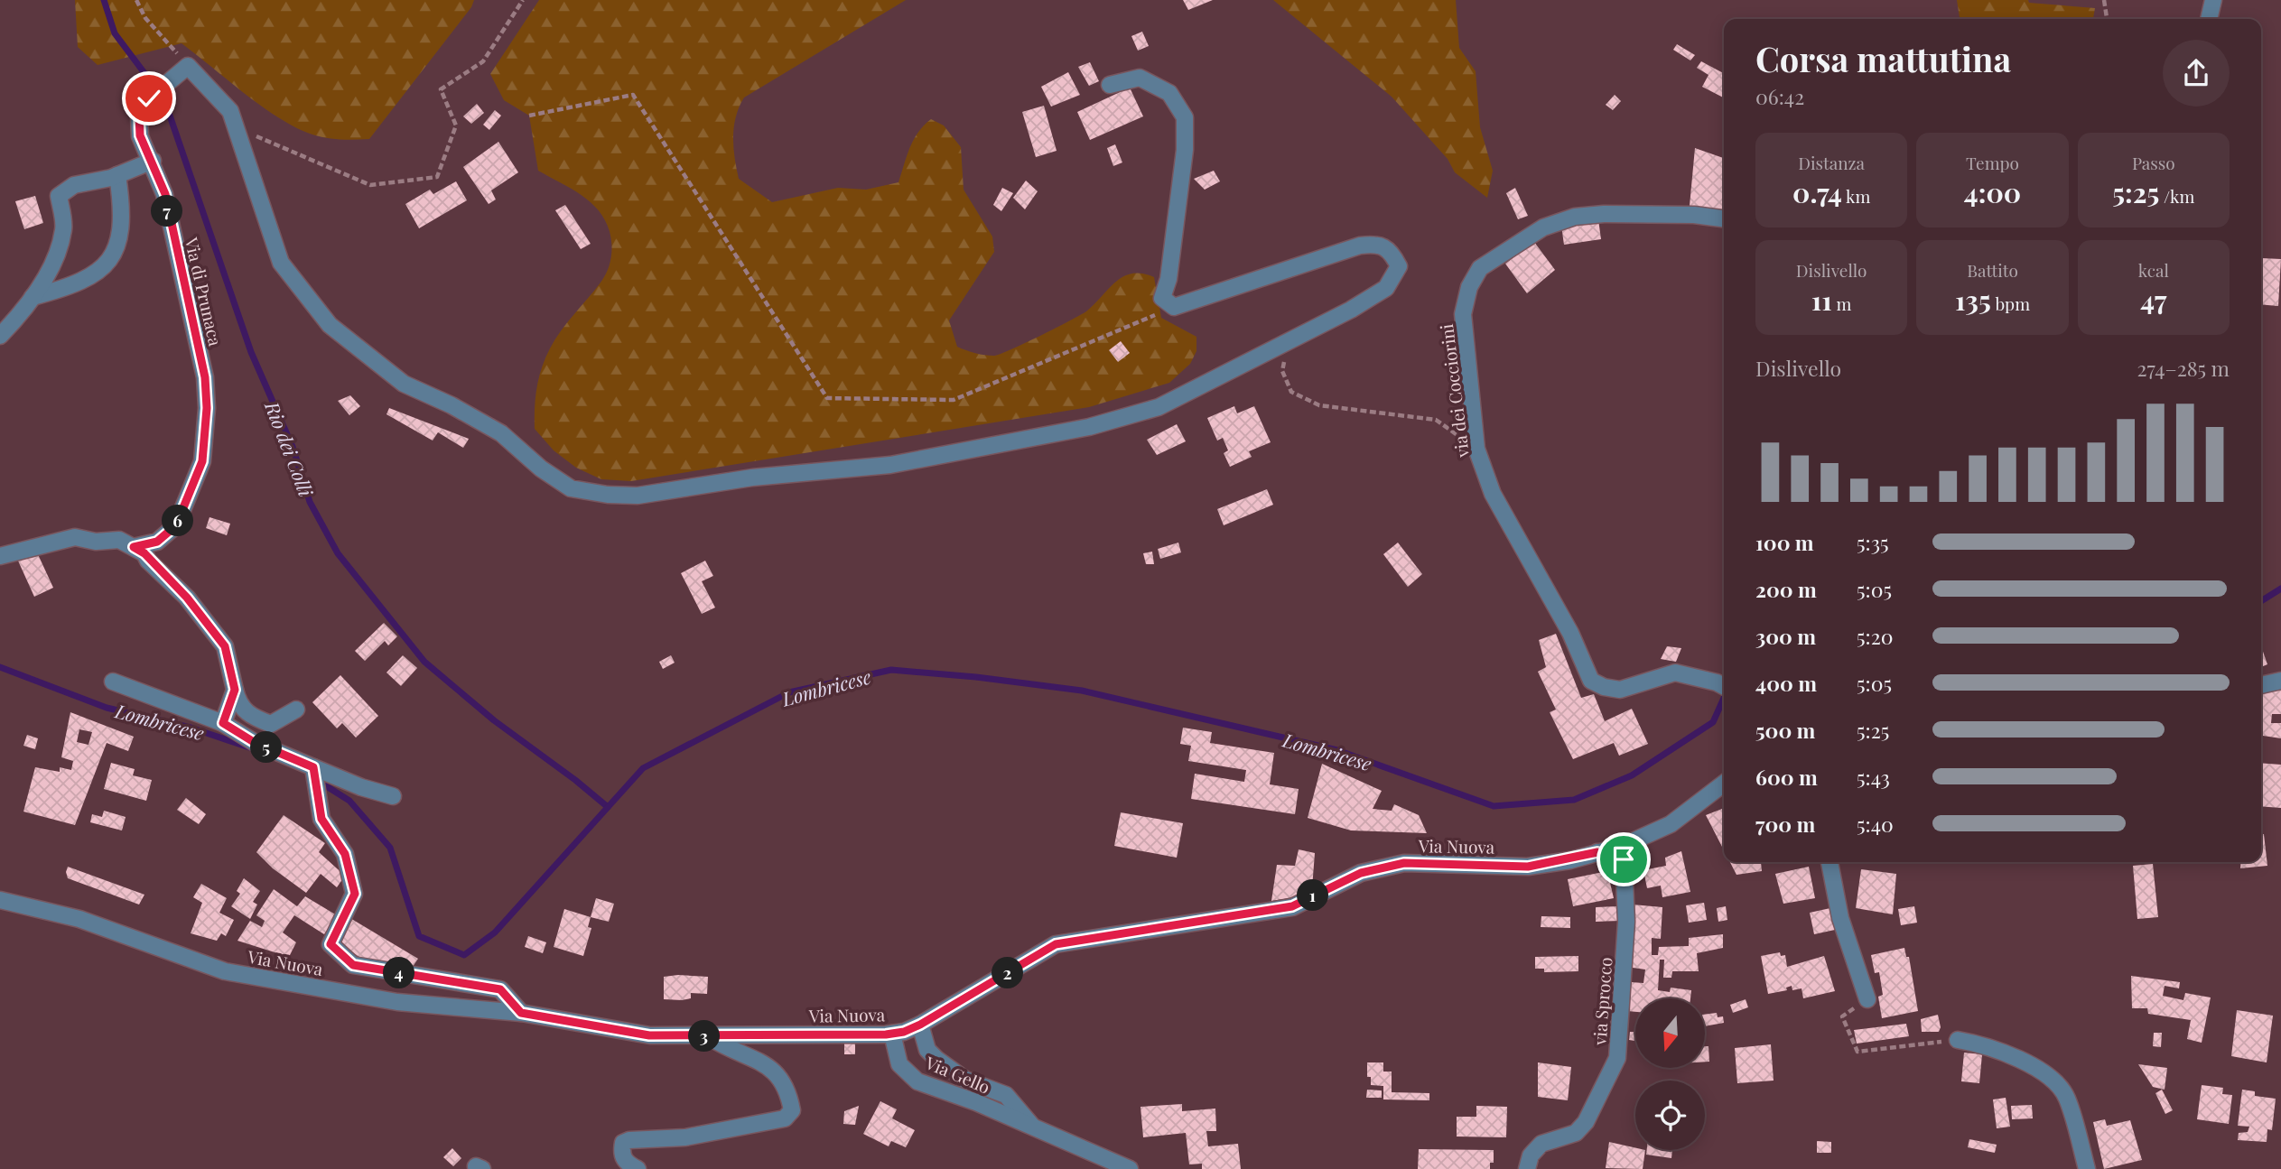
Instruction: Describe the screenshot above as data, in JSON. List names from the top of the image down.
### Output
{
  "streets": {
    "street": [
      "Via di Prunaca",
      "via dei Cocciorini",
      "Via Nuova",
      "via Sprocco",
      "Via Gello"
    ]
  },
  "crossings": [
    ["Via Nuova", "via Sprocco"],
    ["Via Nuova", "Via Gello"]
  ],
  "water": ["Rio dei Colli", "Lombricese"],
  "north": "bottom",
  "page": {
    "heading": ["Corsa mattutina", "06:42"],
    "stats": [
      ["Distanza", "0.74 km"],
      ["Tempo", "4:00"],
      ["Passo", "5:25 /km"],
      ["Dislivello", "11 m"],
      ["Battito", "135 bpm"],
      ["kcal", "47"]
    ],
    "pins": [
      "7",
      "6",
      "5",
      "1",
      "2",
      "4",
      "3"
    ],
    "chart": ["Dislivello", "274–285 m"],
    "list": [
      {
        "name": "100 m",
        "note": "5:35"
      },
      {
        "name": "200 m",
        "note": "5:05"
      },
      {
        "name": "300 m",
        "note": "5:20"
      },
      {
        "name": "400 m",
        "note": "5:05"
      },
      {
        "name": "500 m",
        "note": "5:25"
      },
      {
        "name": "600 m",
        "note": "5:43"
      },
      {
        "name": "700 m",
        "note": "5:40"
      }
    ]
  }
}
